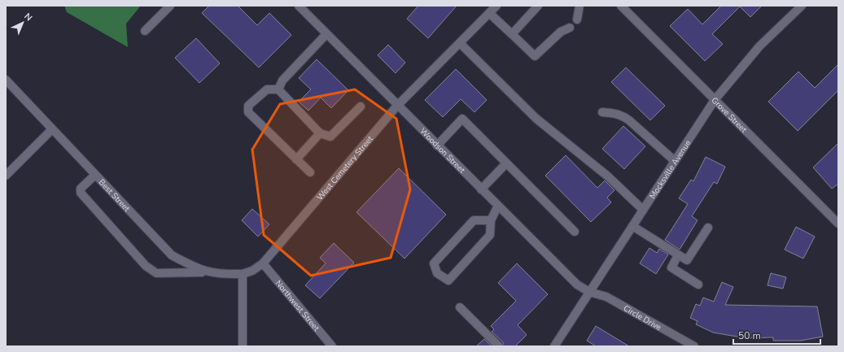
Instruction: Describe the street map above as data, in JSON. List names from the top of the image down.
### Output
{
  "streets": {
    "street": [
      "Grove Street",
      "Woodson Street",
      "West Cemetery Street",
      "Mocksville Avenue",
      "Best Street",
      "Northwest Street",
      "Circle Drive"
    ]
  },
  "crossings": [
    ["Grove Street", "Mocksville Avenue"],
    ["Woodson Street", "West Cemetery Street"],
    ["Woodson Street", "Mocksville Avenue"],
    ["Woodson Street", "Circle Drive"],
    ["West Cemetery Street", "Best Street"],
    ["West Cemetery Street", "Northwest Street"],
    ["Mocksville Avenue", "Circle Drive"]
  ],
  "scale_bar": "50 m",
  "north": "top right"
}
